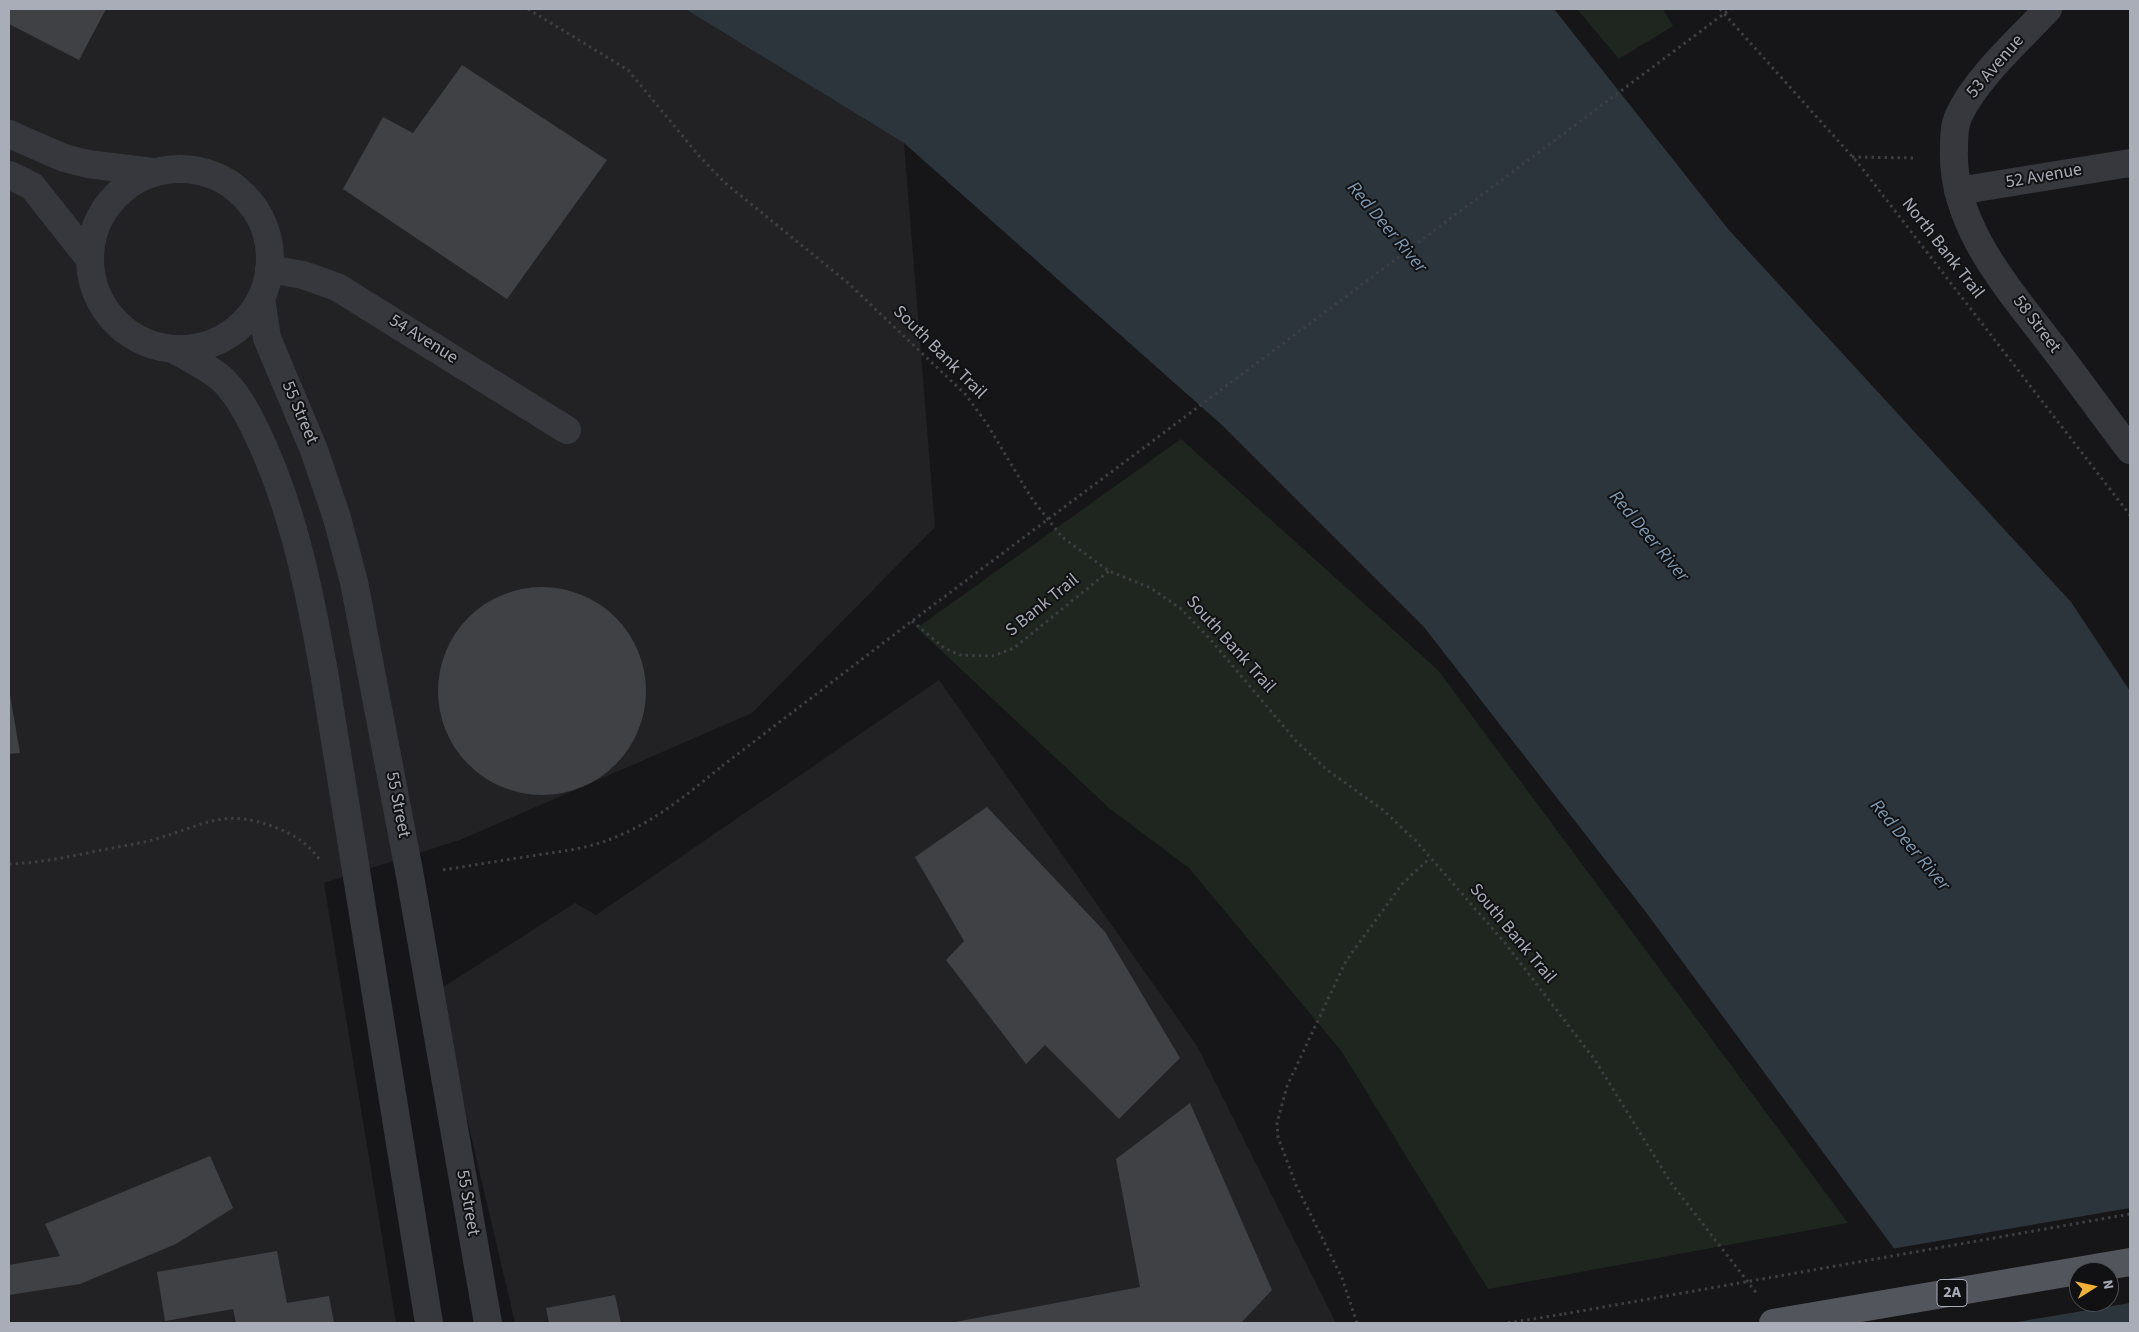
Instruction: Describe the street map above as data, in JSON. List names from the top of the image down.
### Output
{
  "streets": {
    "main road": ["2A"],
    "street": [
      "53 Avenue",
      "52 Avenue",
      "58 Street",
      "54 Avenue",
      "55 Street"
    ],
    "path": ["North Bank Trail", "South Bank Trail", "S Bank Trail"]
  },
  "crossings": [
    ["53 Avenue", "52 Avenue"],
    ["53 Avenue", "58 Street"],
    ["52 Avenue", "58 Street"],
    ["South Bank Trail", "S Bank Trail"]
  ],
  "water": ["Red Deer River"],
  "north": "right"
}
